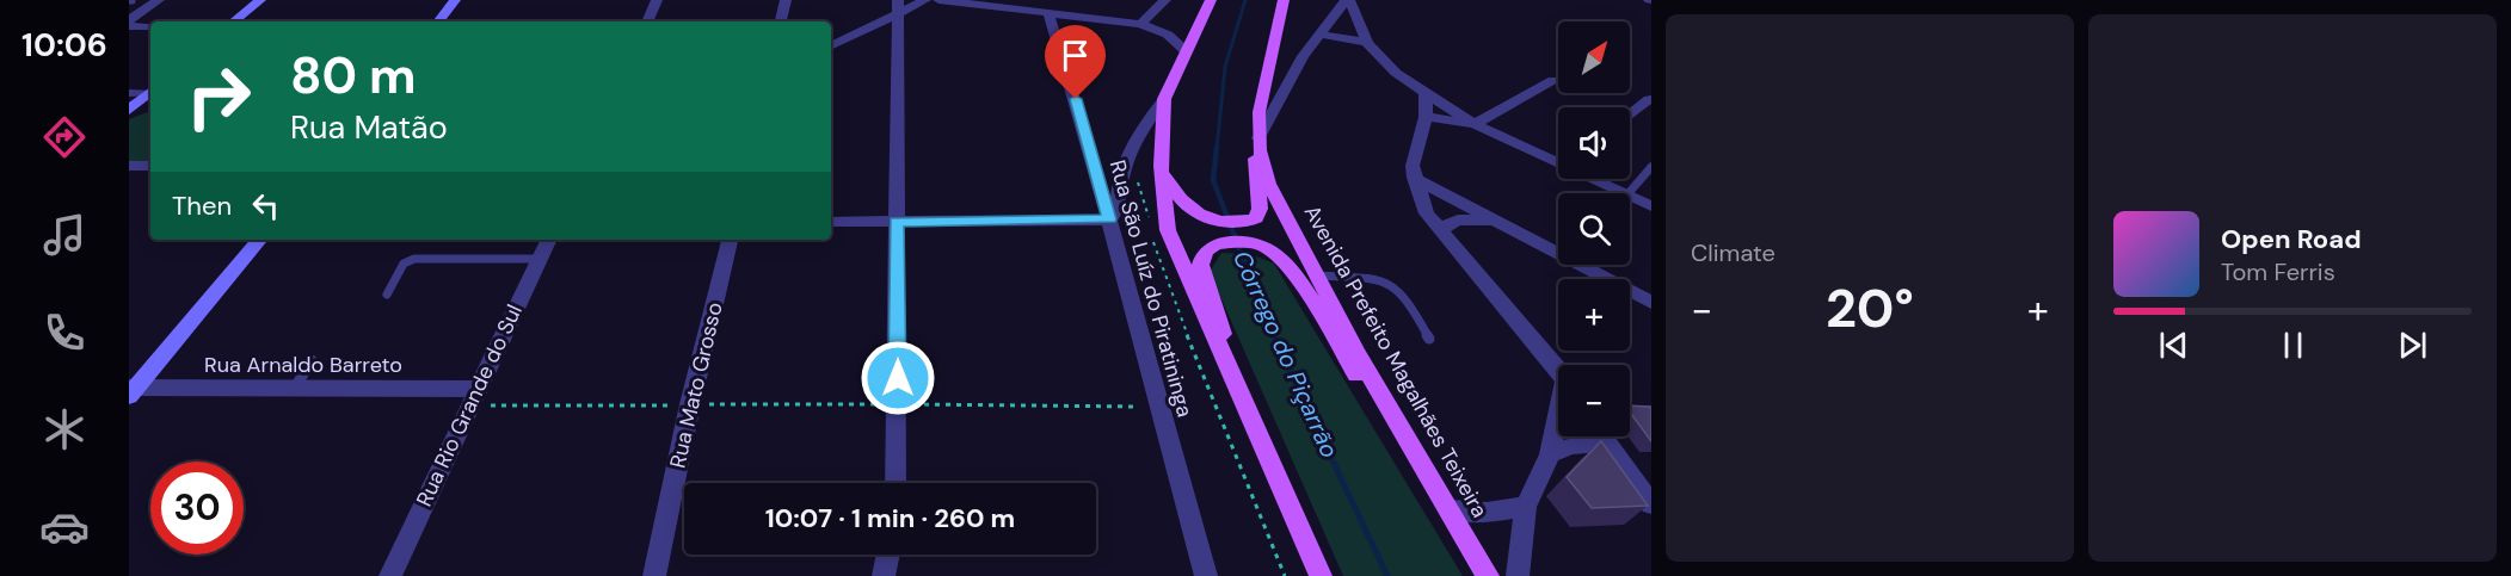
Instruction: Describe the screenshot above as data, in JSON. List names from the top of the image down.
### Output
{
  "streets": {
    "main road": ["Avenida Prefeito Magalhães Teixeira"],
    "street": [
      "Rua São Luíz do Piratininga",
      "Rua Arnaldo Barreto",
      "Rua Mato Grosso",
      "Rua Rio Grande do Sul"
    ]
  },
  "crossings": [
    ["Rua Arnaldo Barreto", "Rua Rio Grande do Sul"]
  ],
  "water": ["Córrego do Piçarrão"],
  "north": "top right",
  "page": {
    "tabs": "10:06",
    "tile": "Climate",
    "map_buttons": ["+", "−"],
    "turn": ["80 m", "Rua Matão"],
    "then": "Then",
    "song": ["Open Road", "Tom Ferris"],
    "heat": ["−", "20°", "+"],
    "limit": "30",
    "trip": "10:07 · 1 min · 260 m"
  }
}
